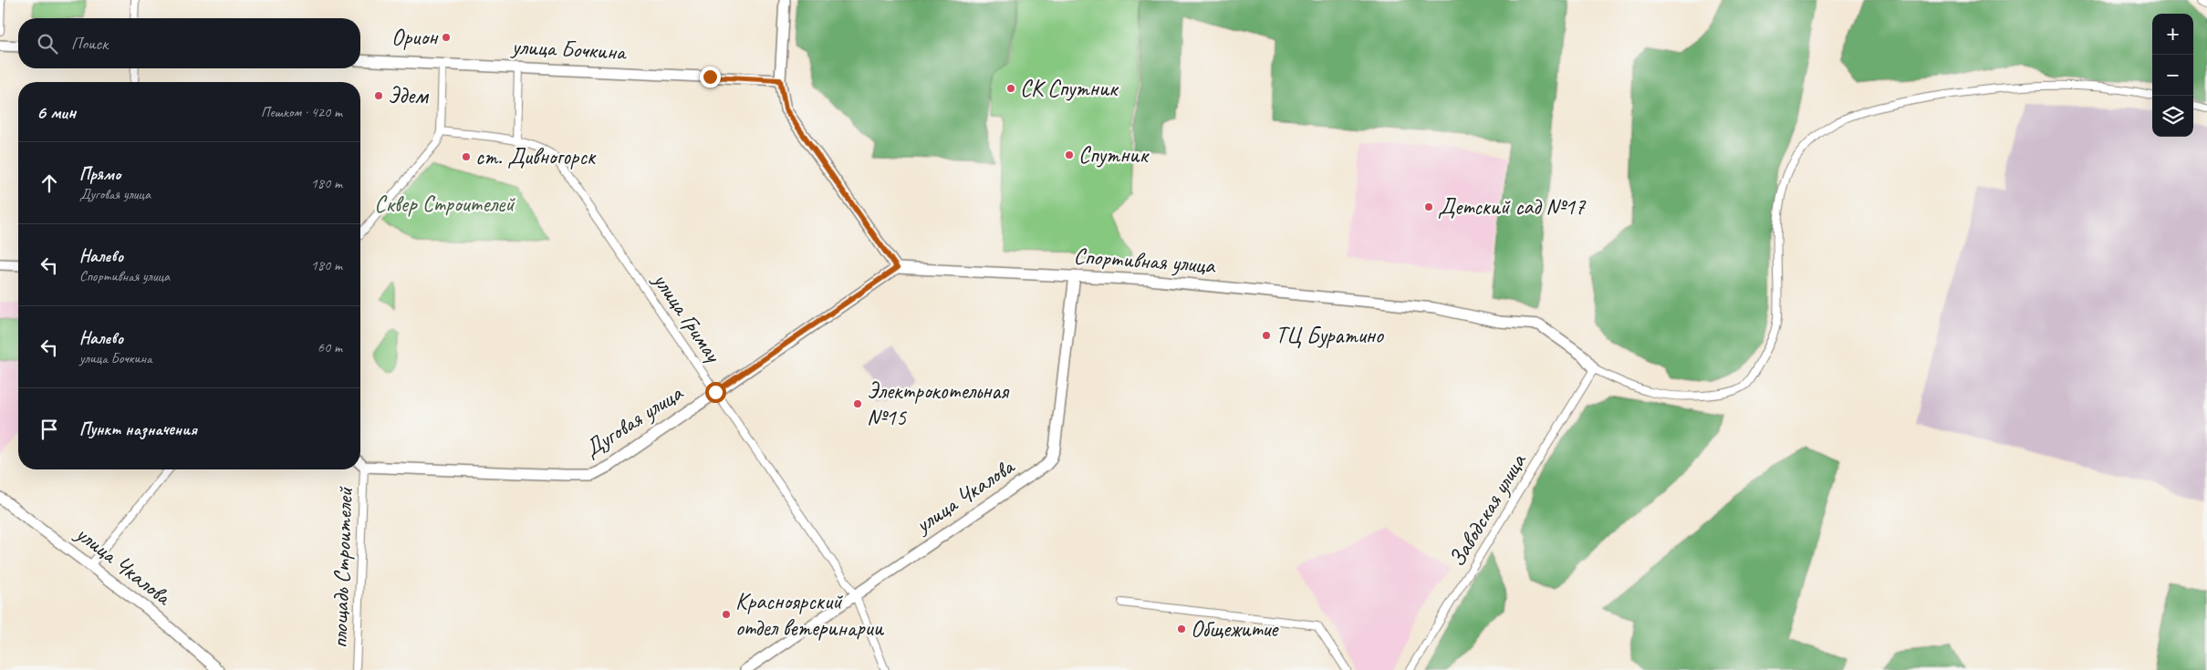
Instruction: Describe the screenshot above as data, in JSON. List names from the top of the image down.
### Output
{
  "streets": {
    "main road": [
      "улица Бочкина",
      "Спортивная улица",
      "Дуговая улица",
      "улица Чкалова"
    ],
    "street": ["улица Гримау", "Заводская улица", "площадь Строителей"]
  },
  "crossings": [
    ["Спортивная улица", "Дуговая улица"],
    ["Спортивная улица", "улица Чкалова"],
    ["Спортивная улица", "Заводская улица"],
    ["улица Гримау", "Дуговая улица"],
    ["улица Гримау", "улица Чкалова"],
    ["Дуговая улица", "площадь Строителей"]
  ],
  "parks": ["Сквер Строителей"],
  "places": [
    "Орион",
    "СК Спутник",
    "Эдем",
    "Спутник",
    "ст. Дивногорск",
    "Детский сад №17",
    "ТЦ Буратино",
    "Электрокотельная №15",
    "Красноярский отдел ветеринарии",
    "Общежитие"
  ],
  "page": {
    "map_buttons": ["+", "−"],
    "search": "Поиск",
    "heading": ["6 мин", "Пешком · 420 m"],
    "list": [
      ["Прямо", "Дуговая улица", "180 m"],
      ["Налево", "Спортивная улица", "180 m"],
      ["Налево", "улица Бочкина", "60 m"],
      "Пункт назначения"
    ]
  }
}
